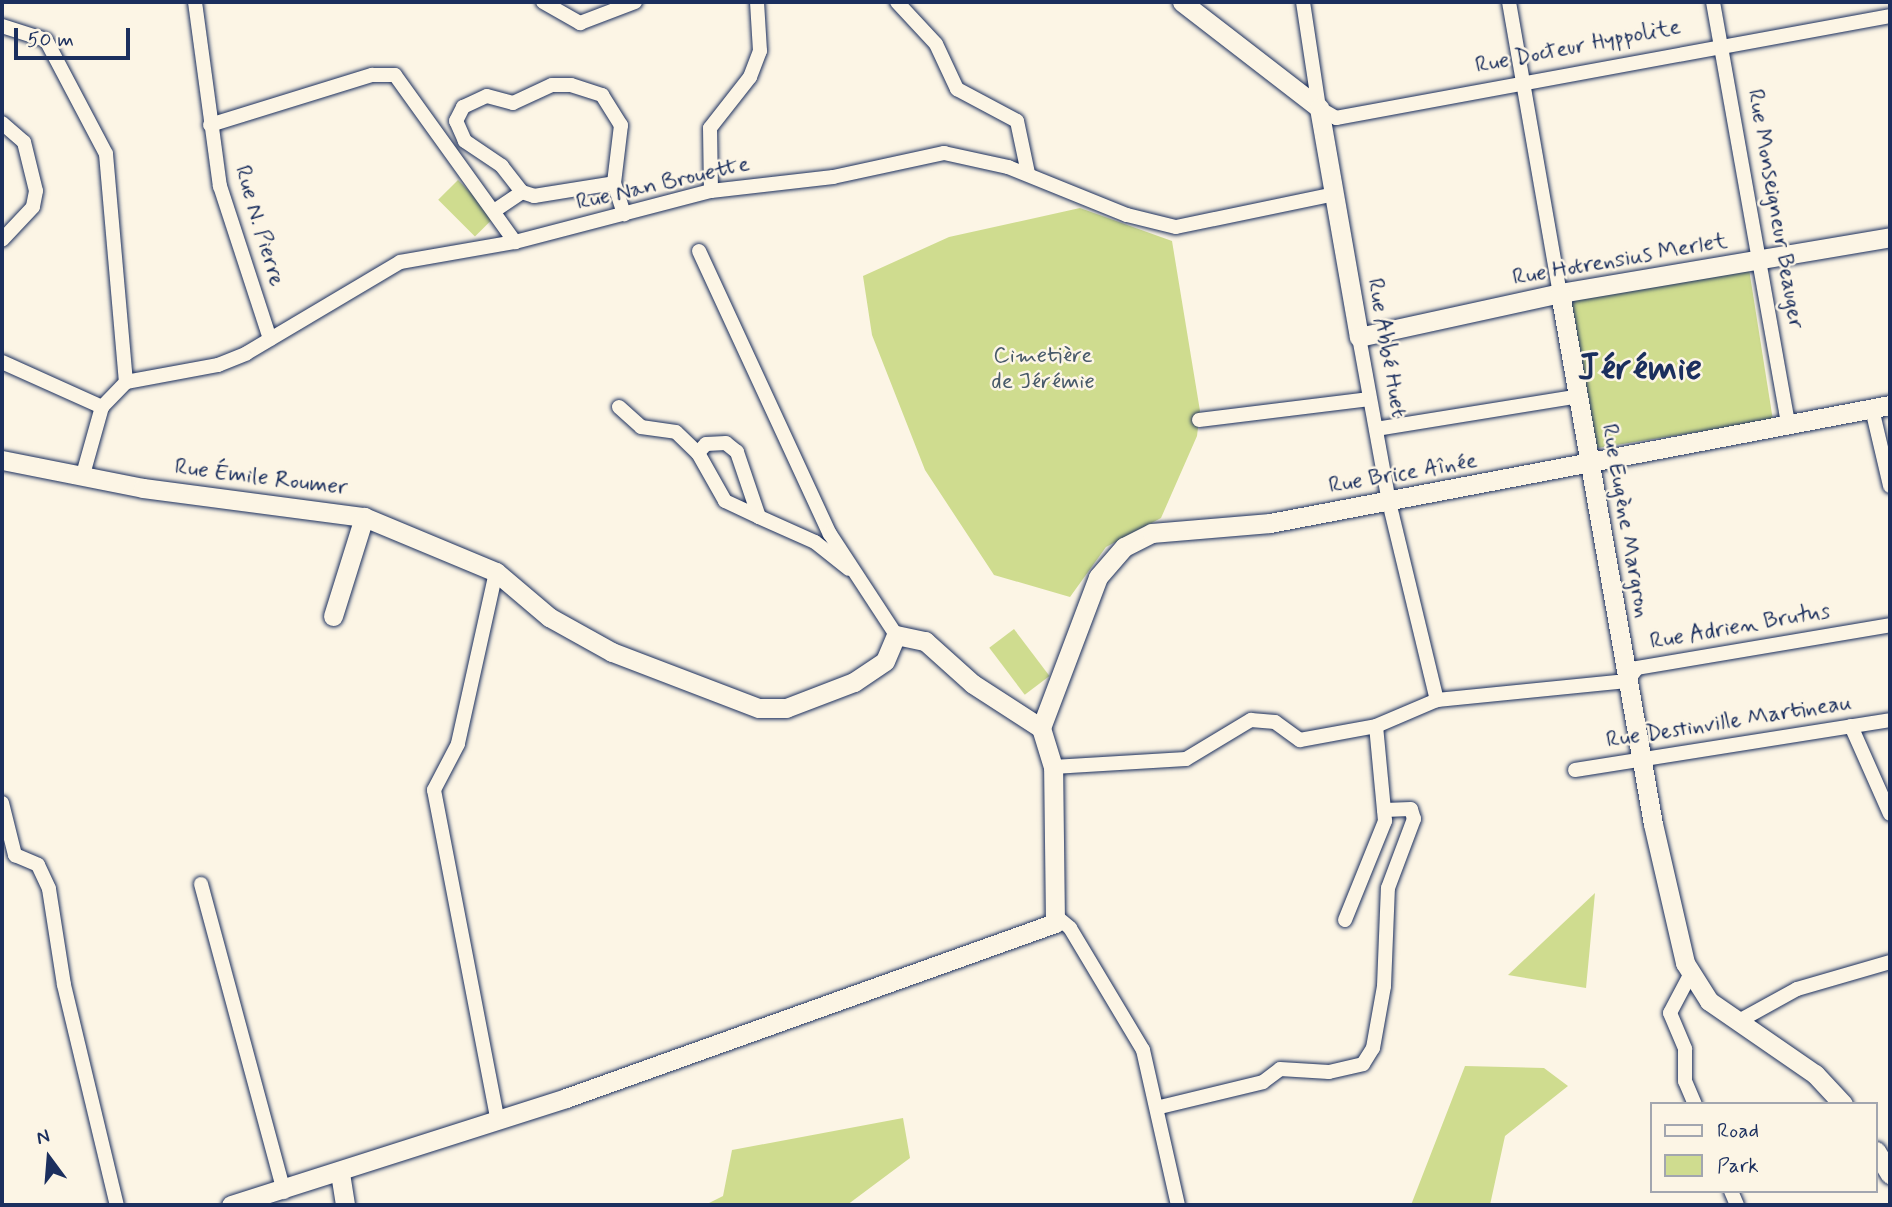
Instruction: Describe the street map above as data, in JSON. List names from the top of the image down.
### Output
{
  "streets": {
    "street": [
      "Rue Docteur Hyppolite",
      "Rue Nan Brouette",
      "Rue Monseigneur Beauger",
      "Rue N. Pierre",
      "Rue Hotrensius Merlet",
      "Rue Abbé Huet",
      "Rue Brice Aînée",
      "Rue Émile Roumer",
      "Rue Eugène Margron",
      "Rue Adrien Brutus",
      "Rue Destinville Martineau"
    ]
  },
  "crossings": [
    ["Rue Docteur Hyppolite", "Rue Monseigneur Beauger"],
    ["Rue Docteur Hyppolite", "Rue Abbé Huet"],
    ["Rue Docteur Hyppolite", "Rue Eugène Margron"],
    ["Rue Nan Brouette", "Rue N. Pierre"],
    ["Rue Nan Brouette", "Rue Abbé Huet"],
    ["Rue Monseigneur Beauger", "Rue Hotrensius Merlet"],
    ["Rue Monseigneur Beauger", "Rue Brice Aînée"],
    ["Rue Hotrensius Merlet", "Rue Abbé Huet"],
    ["Rue Hotrensius Merlet", "Rue Eugène Margron"],
    ["Rue Abbé Huet", "Rue Brice Aînée"],
    ["Rue Abbé Huet", "Rue Adrien Brutus"],
    ["Rue Brice Aînée", "Rue Eugène Margron"],
    ["Rue Eugène Margron", "Rue Adrien Brutus"],
    ["Rue Eugène Margron", "Rue Destinville Martineau"]
  ],
  "districts": ["Jérémie"],
  "parks": ["Cimetière de Jérémie"],
  "legend": ["Road", "Park"],
  "scale_bar": "50 m",
  "north": "top"
}
